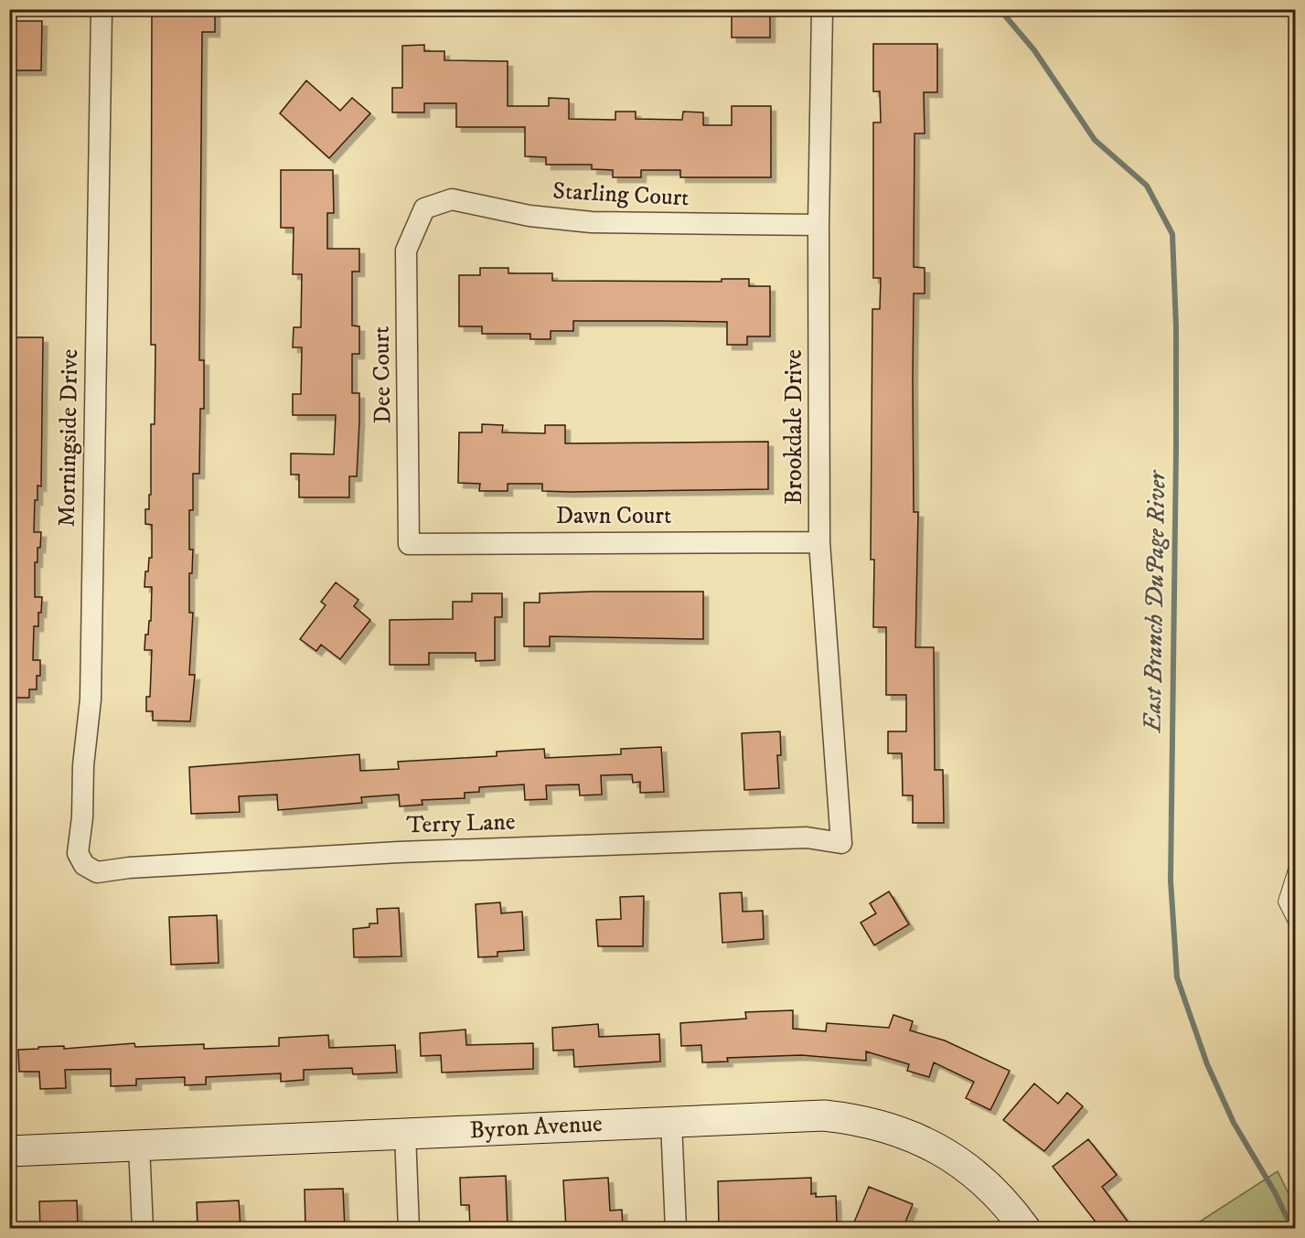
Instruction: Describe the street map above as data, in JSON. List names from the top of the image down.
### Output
{
  "streets": {
    "street": [
      "Starling Court",
      "Dee Court",
      "Brookdale Drive",
      "Morningside Drive",
      "Dawn Court",
      "Terry Lane",
      "Byron Avenue"
    ]
  },
  "crossings": [
    ["Starling Court", "Dee Court"],
    ["Starling Court", "Brookdale Drive"],
    ["Dee Court", "Dawn Court"],
    ["Brookdale Drive", "Dawn Court"],
    ["Brookdale Drive", "Terry Lane"],
    ["Morningside Drive", "Terry Lane"]
  ],
  "water": ["East Branch DuPage River"]
}
